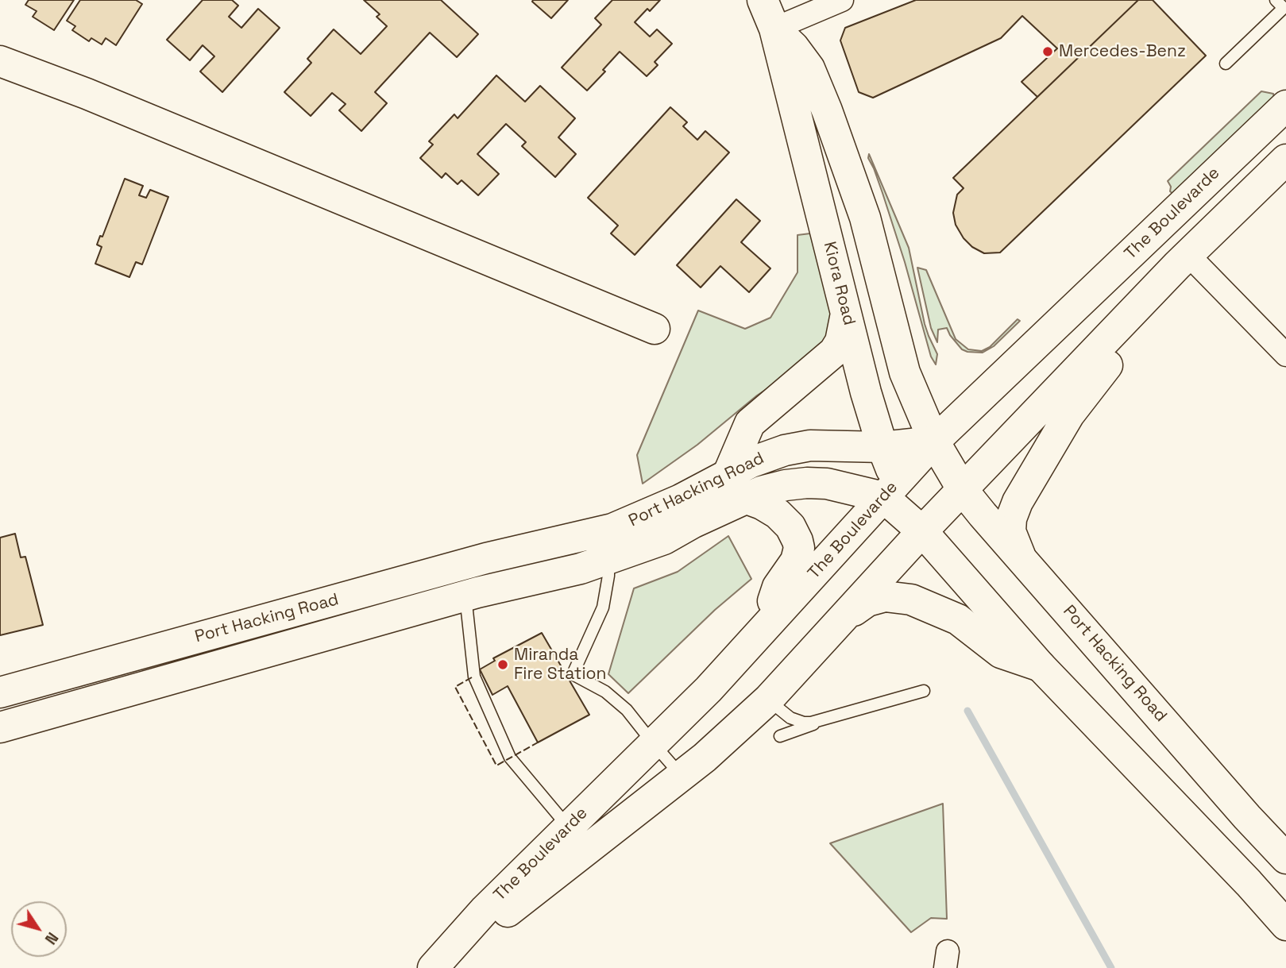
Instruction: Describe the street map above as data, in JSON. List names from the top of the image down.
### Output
{
  "streets": {
    "main road": ["The Boulevarde", "Kiora Road", "Port Hacking Road"]
  },
  "crossings": [
    ["The Boulevarde", "Kiora Road"],
    ["The Boulevarde", "Port Hacking Road"],
    ["Kiora Road", "Port Hacking Road"]
  ],
  "places": ["Mercedes-Benz", "Miranda Fire Station"],
  "north": "bottom right"
}
